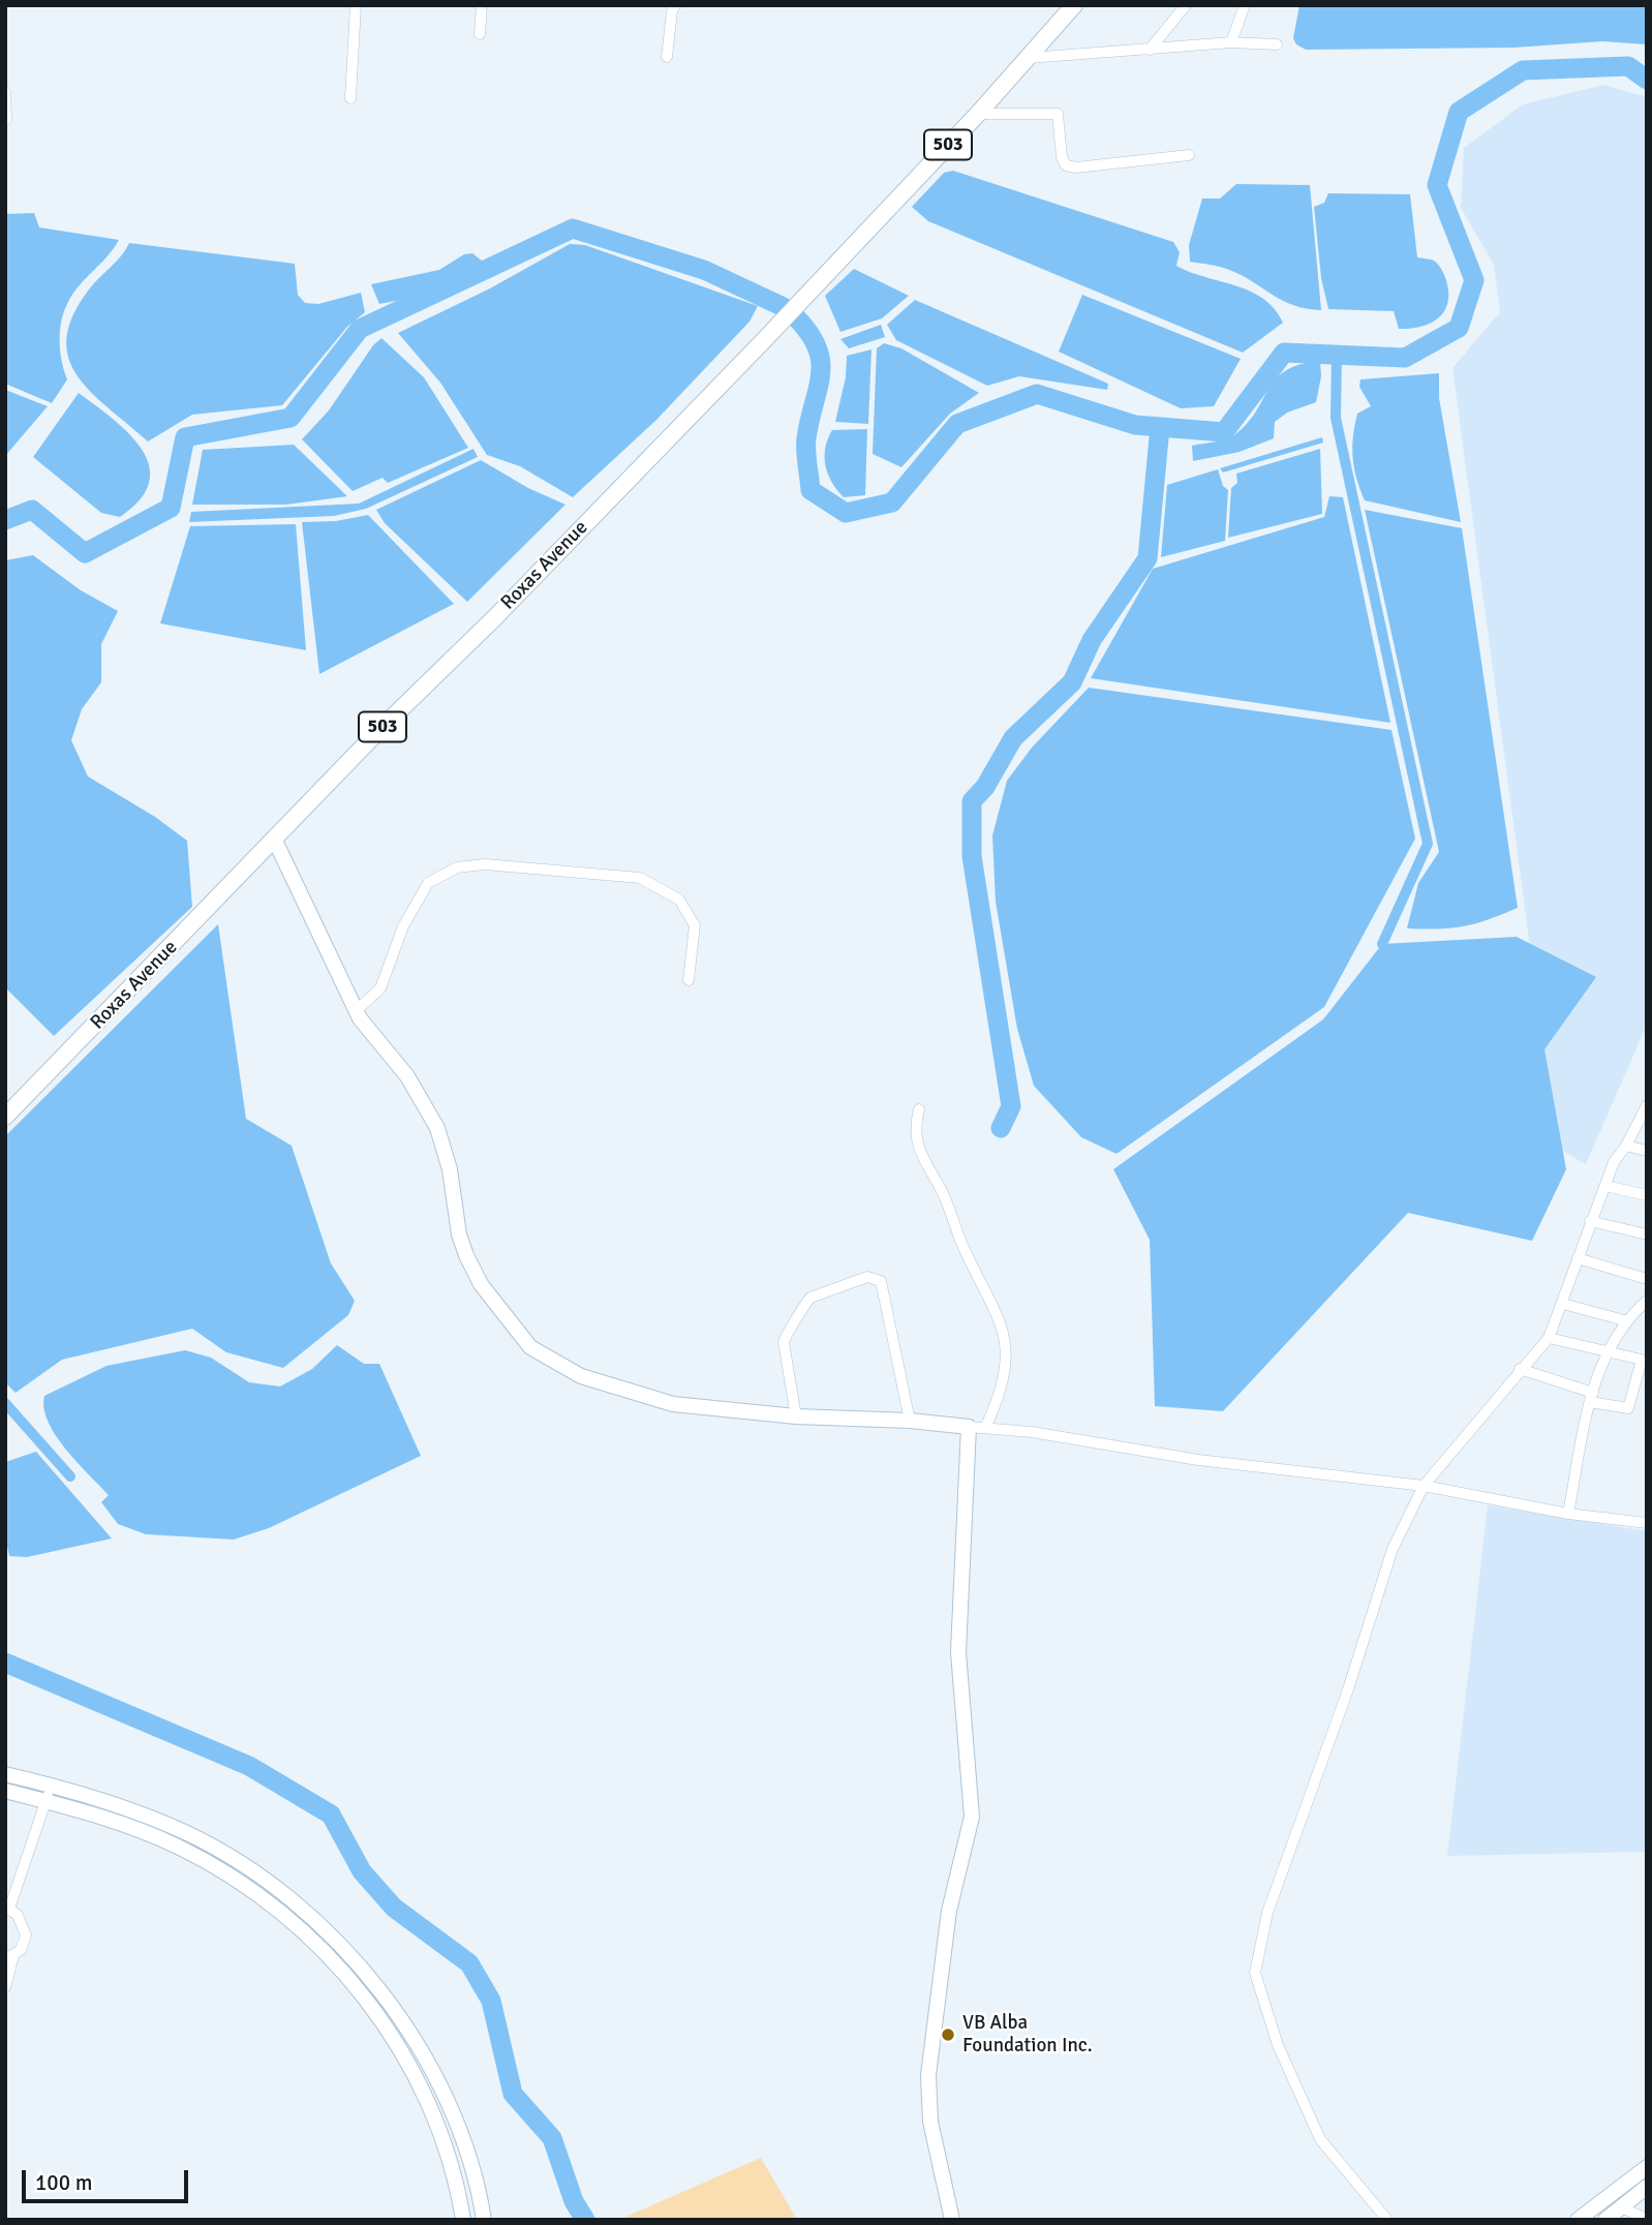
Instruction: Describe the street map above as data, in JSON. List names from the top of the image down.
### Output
{
  "streets": {
    "main road": ["503", "Roxas Avenue"]
  },
  "places": ["VB Alba Foundation Inc."],
  "scale_bar": "100 m"
}
